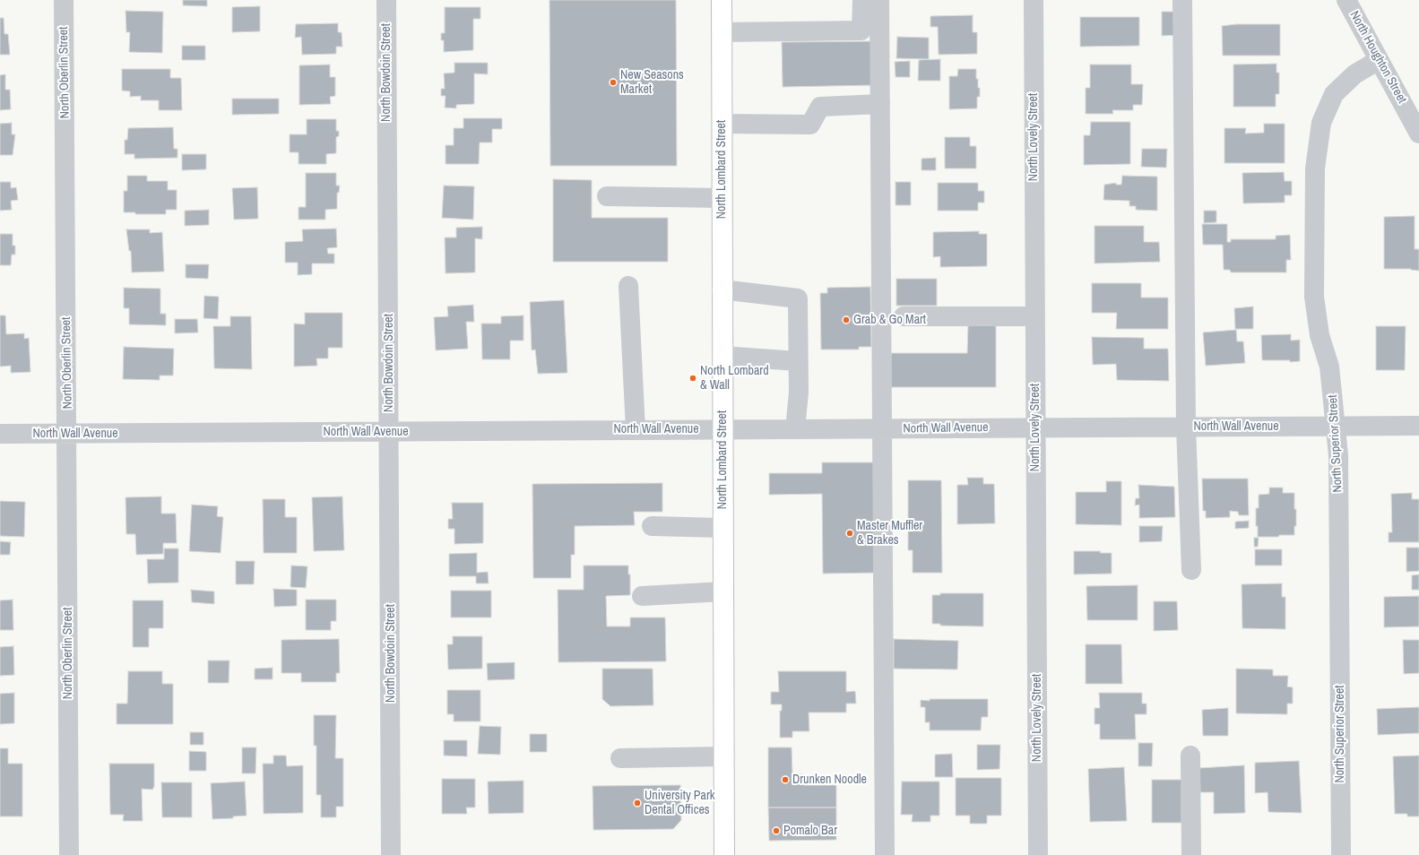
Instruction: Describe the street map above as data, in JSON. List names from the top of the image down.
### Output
{
  "streets": {
    "main road": ["North Lombard Street"],
    "street": [
      "North Houghton Street",
      "North Oberlin Street",
      "North Bowdoin Street",
      "North Lovely Street",
      "North Wall Avenue",
      "North Superior Street"
    ]
  },
  "crossings": [
    ["North Houghton Street", "North Superior Street"],
    ["North Oberlin Street", "North Wall Avenue"],
    ["North Bowdoin Street", "North Wall Avenue"],
    ["North Lovely Street", "North Wall Avenue"],
    ["North Lombard Street", "North Wall Avenue"],
    ["North Wall Avenue", "North Superior Street"]
  ],
  "places": [
    "New Seasons Market",
    "Grab & Go Mart",
    "North Lombard & Wall",
    "Master Muffler & Brakes",
    "Drunken Noodle",
    "University Park Dental Offices",
    "Pomalo Bar"
  ]
}
